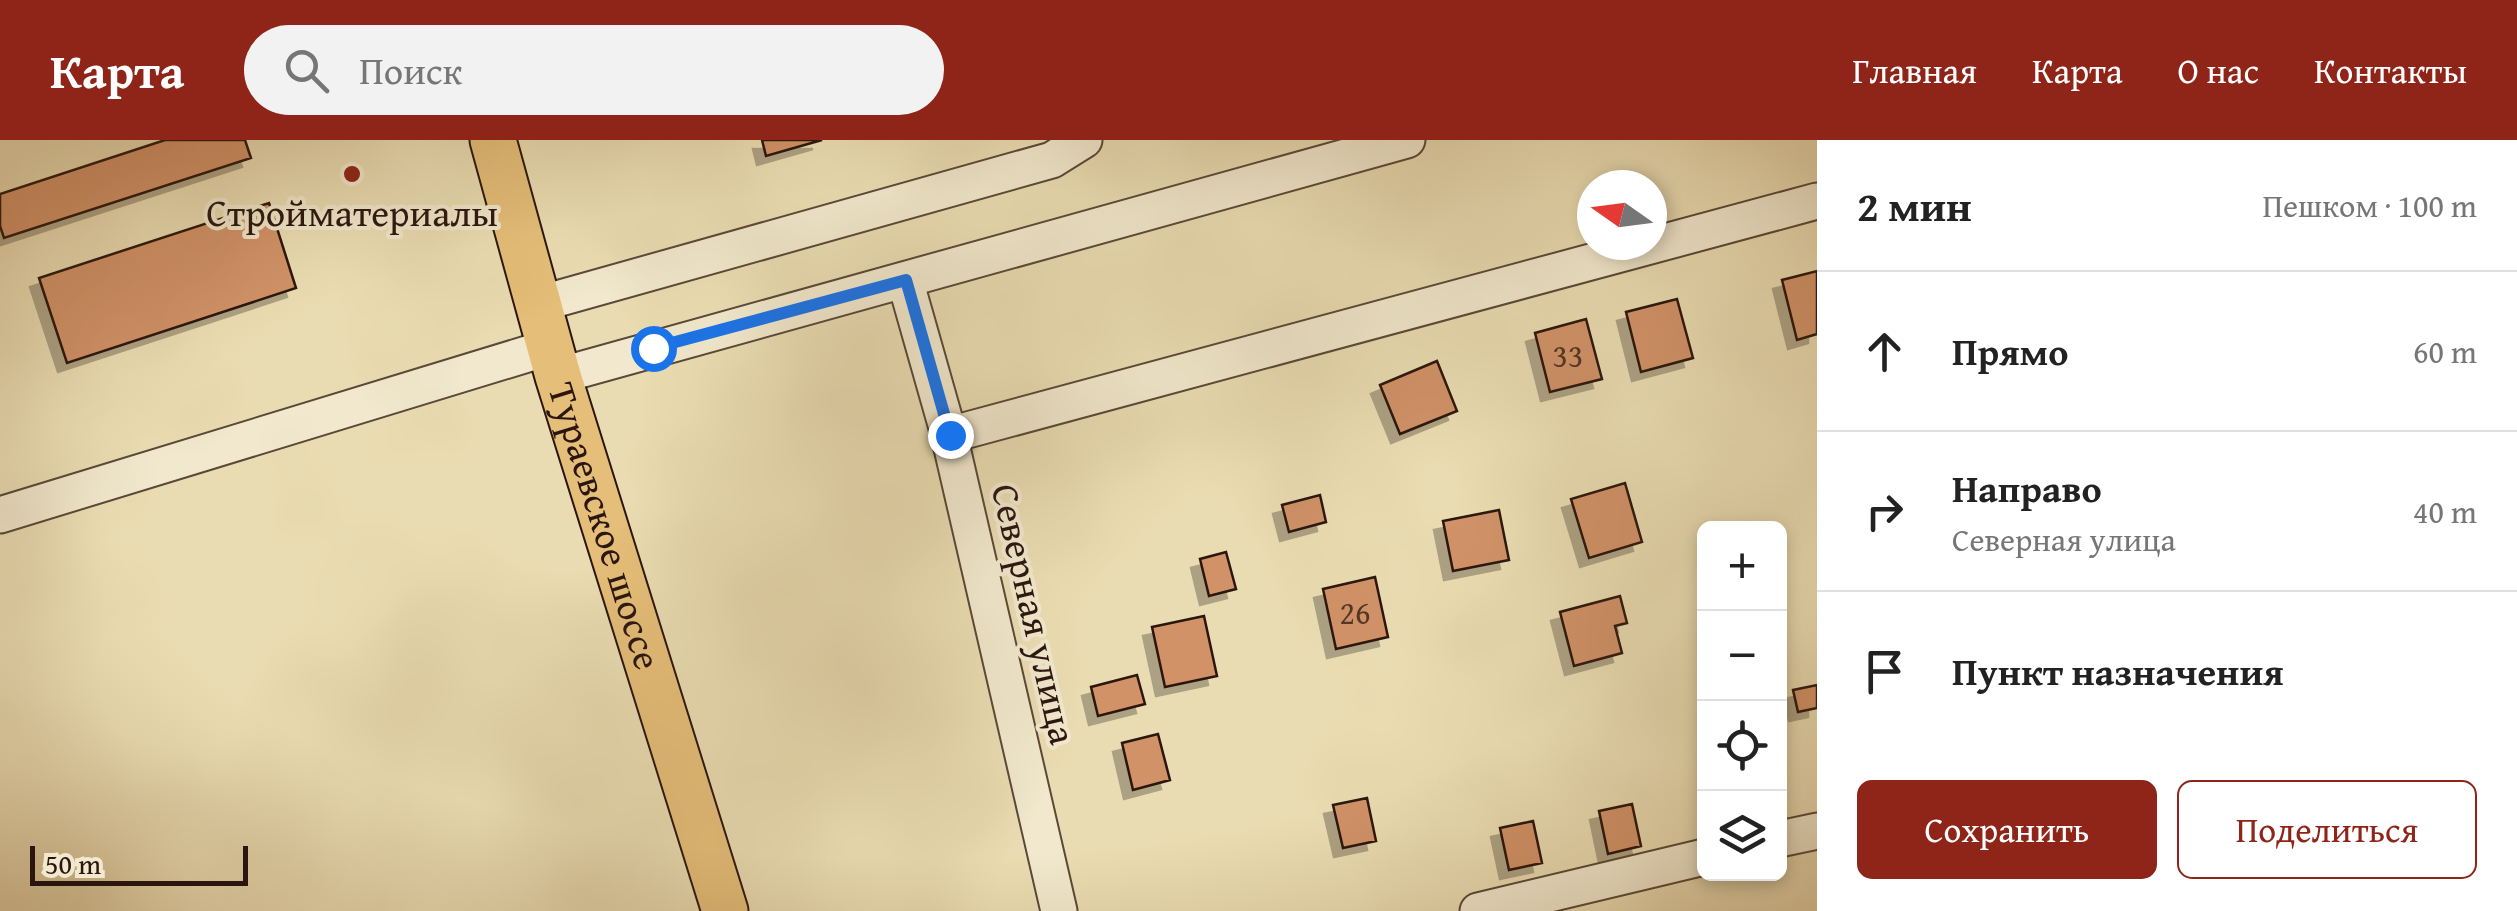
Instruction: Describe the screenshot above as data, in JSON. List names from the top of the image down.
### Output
{
  "streets": {
    "main road": ["Тураевское шоссе"],
    "lane": ["Северная улица"]
  },
  "places": ["Стройматериалы"],
  "house_numbers": ["33", "26"],
  "scale_bar": "50 m",
  "north": "left",
  "page": {
    "header": "Карта",
    "search": "Поиск",
    "nav": [
      "Главная",
      "Карта",
      "О нас",
      "Контакты"
    ],
    "heading": ["2 мин", "Пешком · 100 m"],
    "list": [
      ["Прямо", "60 m"],
      ["Направо", "Северная улица", "40 m"],
      "Пункт назначения"
    ],
    "map_buttons": ["+", "−"],
    "buttons": ["Сохранить", "Поделиться"],
    "scale": "50 m"
  }
}
